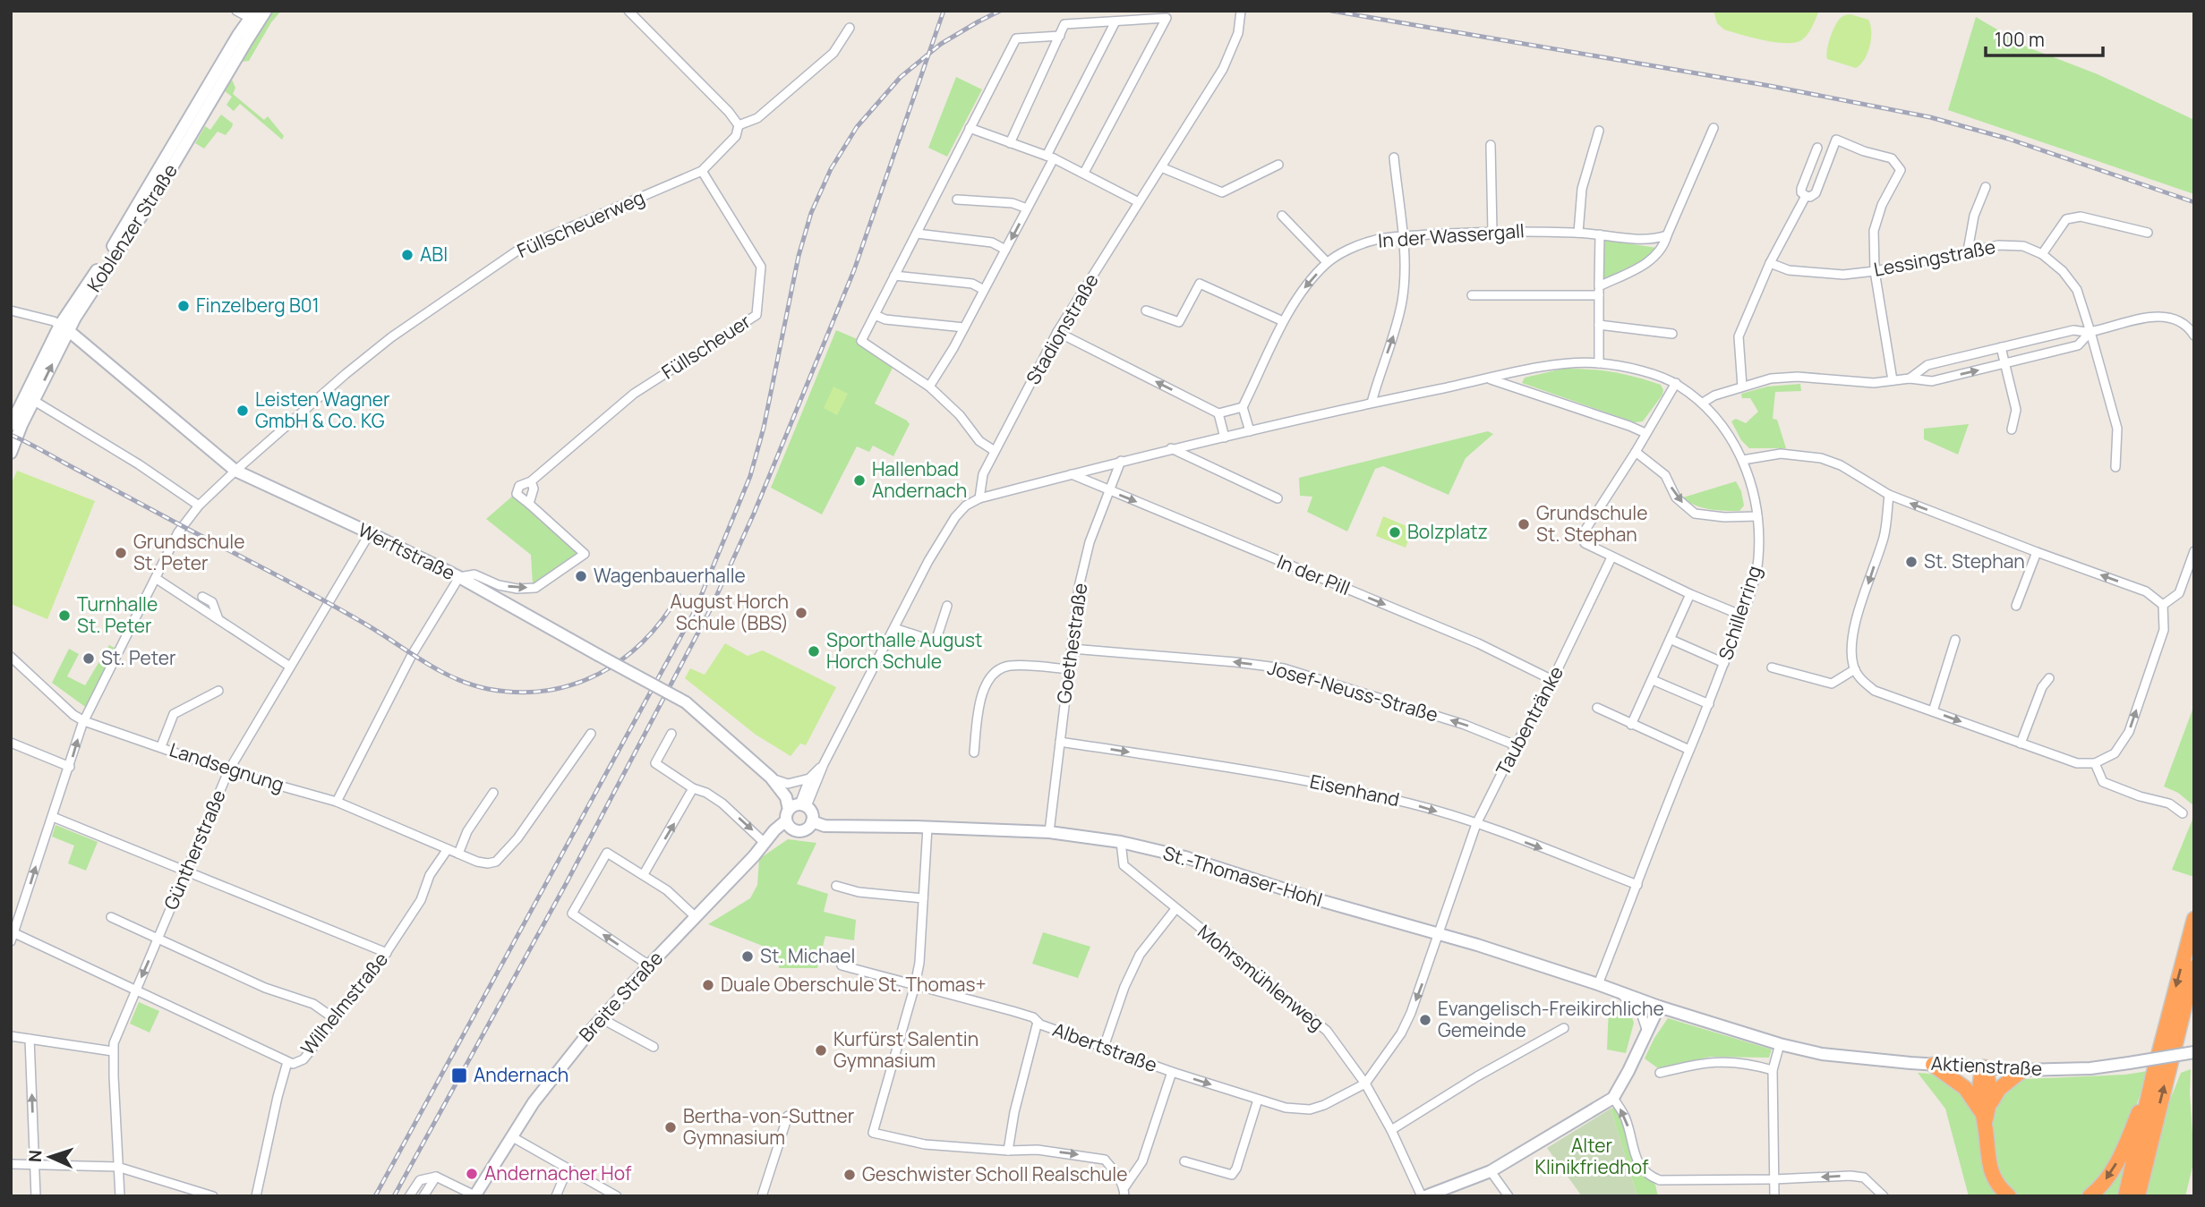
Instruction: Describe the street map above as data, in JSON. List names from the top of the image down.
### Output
{
  "streets": {
    "street": [
      "Füllscheuerweg",
      "Koblenzer Straße",
      "In der Wassergall",
      "Lessingstraße",
      "Stadionstraße",
      "Füllscheuer",
      "Werftstraße",
      "In der Pill",
      "Schillerring",
      "Goethestraße",
      "Josef-Neuss-Straße",
      "Taubentränke",
      "Landsegnung",
      "Eisenhand",
      "Güntherstraße",
      "St.-Thomaser-Hohl",
      "Mohrsmühlenweg",
      "Breite Straße",
      "Wilhelmstraße",
      "Albertstraße",
      "Aktienstraße"
    ]
  },
  "crossings": [
    ["Füllscheuerweg", "Füllscheuer"],
    ["Füllscheuerweg", "Werftstraße"],
    ["Füllscheuerweg", "Landsegnung"],
    ["Koblenzer Straße", "Werftstraße"],
    ["Stadionstraße", "Schillerring"],
    ["Werftstraße", "Schillerring"],
    ["Werftstraße", "Güntherstraße"],
    ["Werftstraße", "Breite Straße"],
    ["In der Pill", "Schillerring"],
    ["In der Pill", "Goethestraße"],
    ["In der Pill", "Taubentränke"],
    ["Schillerring", "Goethestraße"],
    ["Schillerring", "Eisenhand"],
    ["Schillerring", "St.-Thomaser-Hohl"],
    ["Schillerring", "Breite Straße"],
    ["Goethestraße", "Josef-Neuss-Straße"],
    ["Goethestraße", "Eisenhand"],
    ["Goethestraße", "St.-Thomaser-Hohl"],
    ["Josef-Neuss-Straße", "Taubentränke"],
    ["Taubentränke", "Eisenhand"],
    ["Taubentränke", "St.-Thomaser-Hohl"],
    ["Taubentränke", "Mohrsmühlenweg"],
    ["Taubentränke", "Albertstraße"],
    ["Landsegnung", "Güntherstraße"],
    ["Landsegnung", "Wilhelmstraße"],
    ["St.-Thomaser-Hohl", "Mohrsmühlenweg"],
    ["St.-Thomaser-Hohl", "Aktienstraße"],
    ["Mohrsmühlenweg", "Albertstraße"]
  ],
  "one_way": ["In der Pill", "Josef-Neuss-Straße", "Eisenhand"],
  "parks": ["Alter Klinikfriedhof"],
  "places": {
    "other": [
      "ABI",
      "Finzelberg B01",
      "Leisten Wagner GmbH & Co. KG",
      "Hallenbad Andernach",
      "Grundschule St. Stephan",
      "Bolzplatz",
      "Grundschule St. Peter",
      "St. Stephan",
      "Wagenbauerhalle",
      "August Horch Schule (BBS)",
      "Turnhalle St. Peter",
      "Sporthalle August Horch Schule",
      "St. Peter",
      "St. Michael",
      "Duale Oberschule St. Thomas+",
      "Evangelisch-Freikirchliche Gemeinde",
      "Kurfürst Salentin Gymnasium",
      "Bertha-von-Suttner Gymnasium",
      "Andernacher Hof",
      "Geschwister Scholl Realschule"
    ],
    "transit": ["Andernach"]
  },
  "scale_bar": "100 m",
  "north": "left"
}
